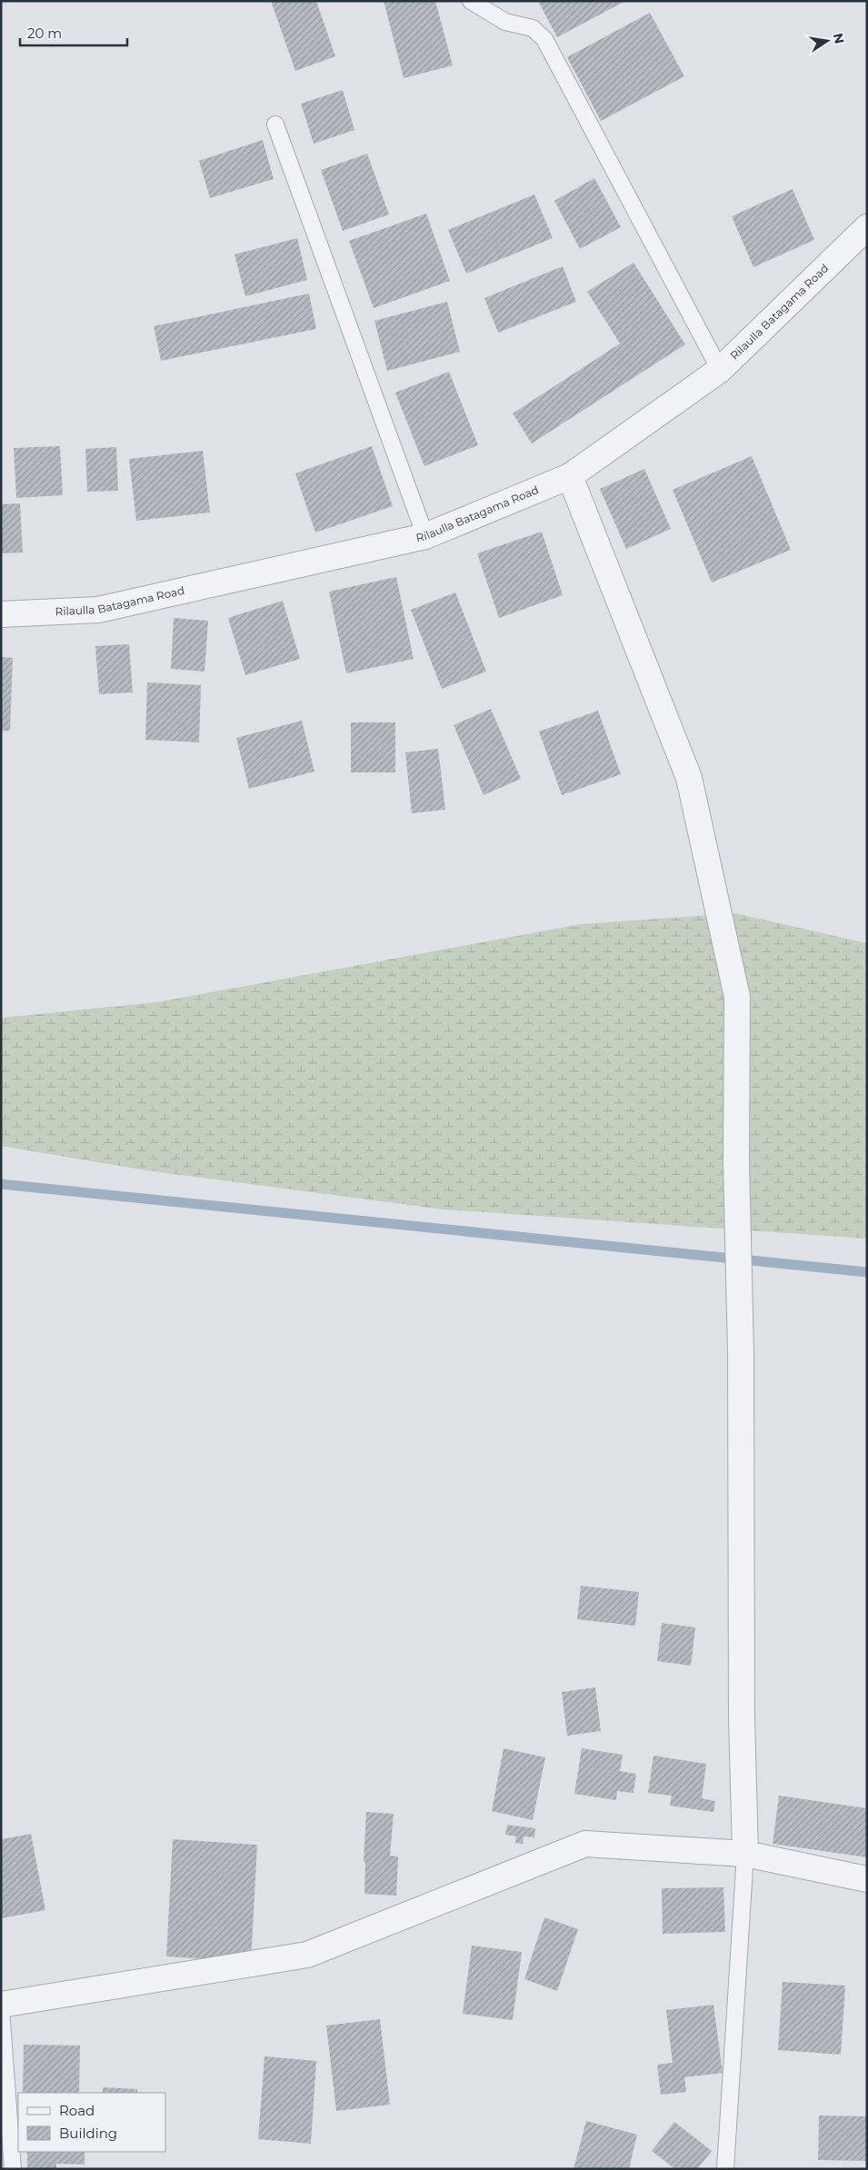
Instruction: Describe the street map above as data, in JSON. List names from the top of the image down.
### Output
{
  "streets": {
    "street": ["Rilaulla Batagama Road"]
  },
  "legend": ["Road", "Building"],
  "scale_bar": "20 m",
  "north": "right"
}
